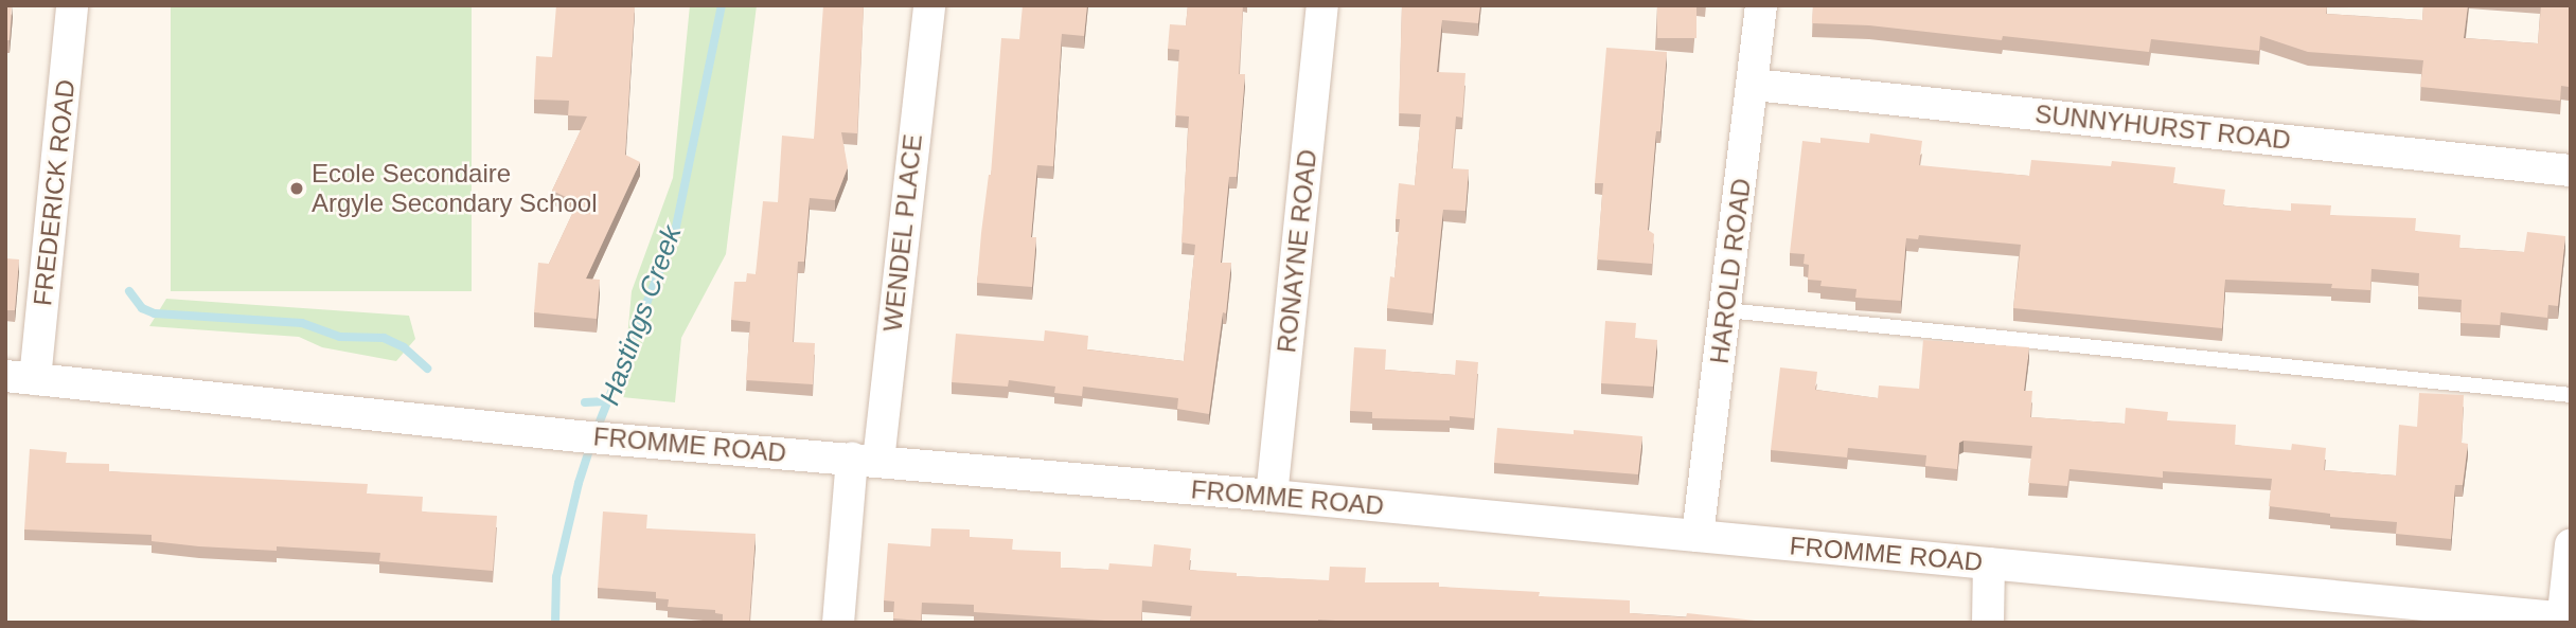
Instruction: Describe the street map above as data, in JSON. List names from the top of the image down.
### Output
{
  "streets": {
    "street": [
      "SUNNYHURST ROAD",
      "FREDERICK ROAD",
      "WENDEL PLACE",
      "RONAYNE ROAD",
      "HAROLD ROAD",
      "FROMME ROAD"
    ]
  },
  "crossings": [
    ["SUNNYHURST ROAD", "HAROLD ROAD"],
    ["FREDERICK ROAD", "FROMME ROAD"],
    ["WENDEL PLACE", "FROMME ROAD"],
    ["RONAYNE ROAD", "FROMME ROAD"],
    ["HAROLD ROAD", "FROMME ROAD"]
  ],
  "water": ["Hastings Creek"],
  "places": ["Ecole Secondaire Argyle Secondary School"]
}
